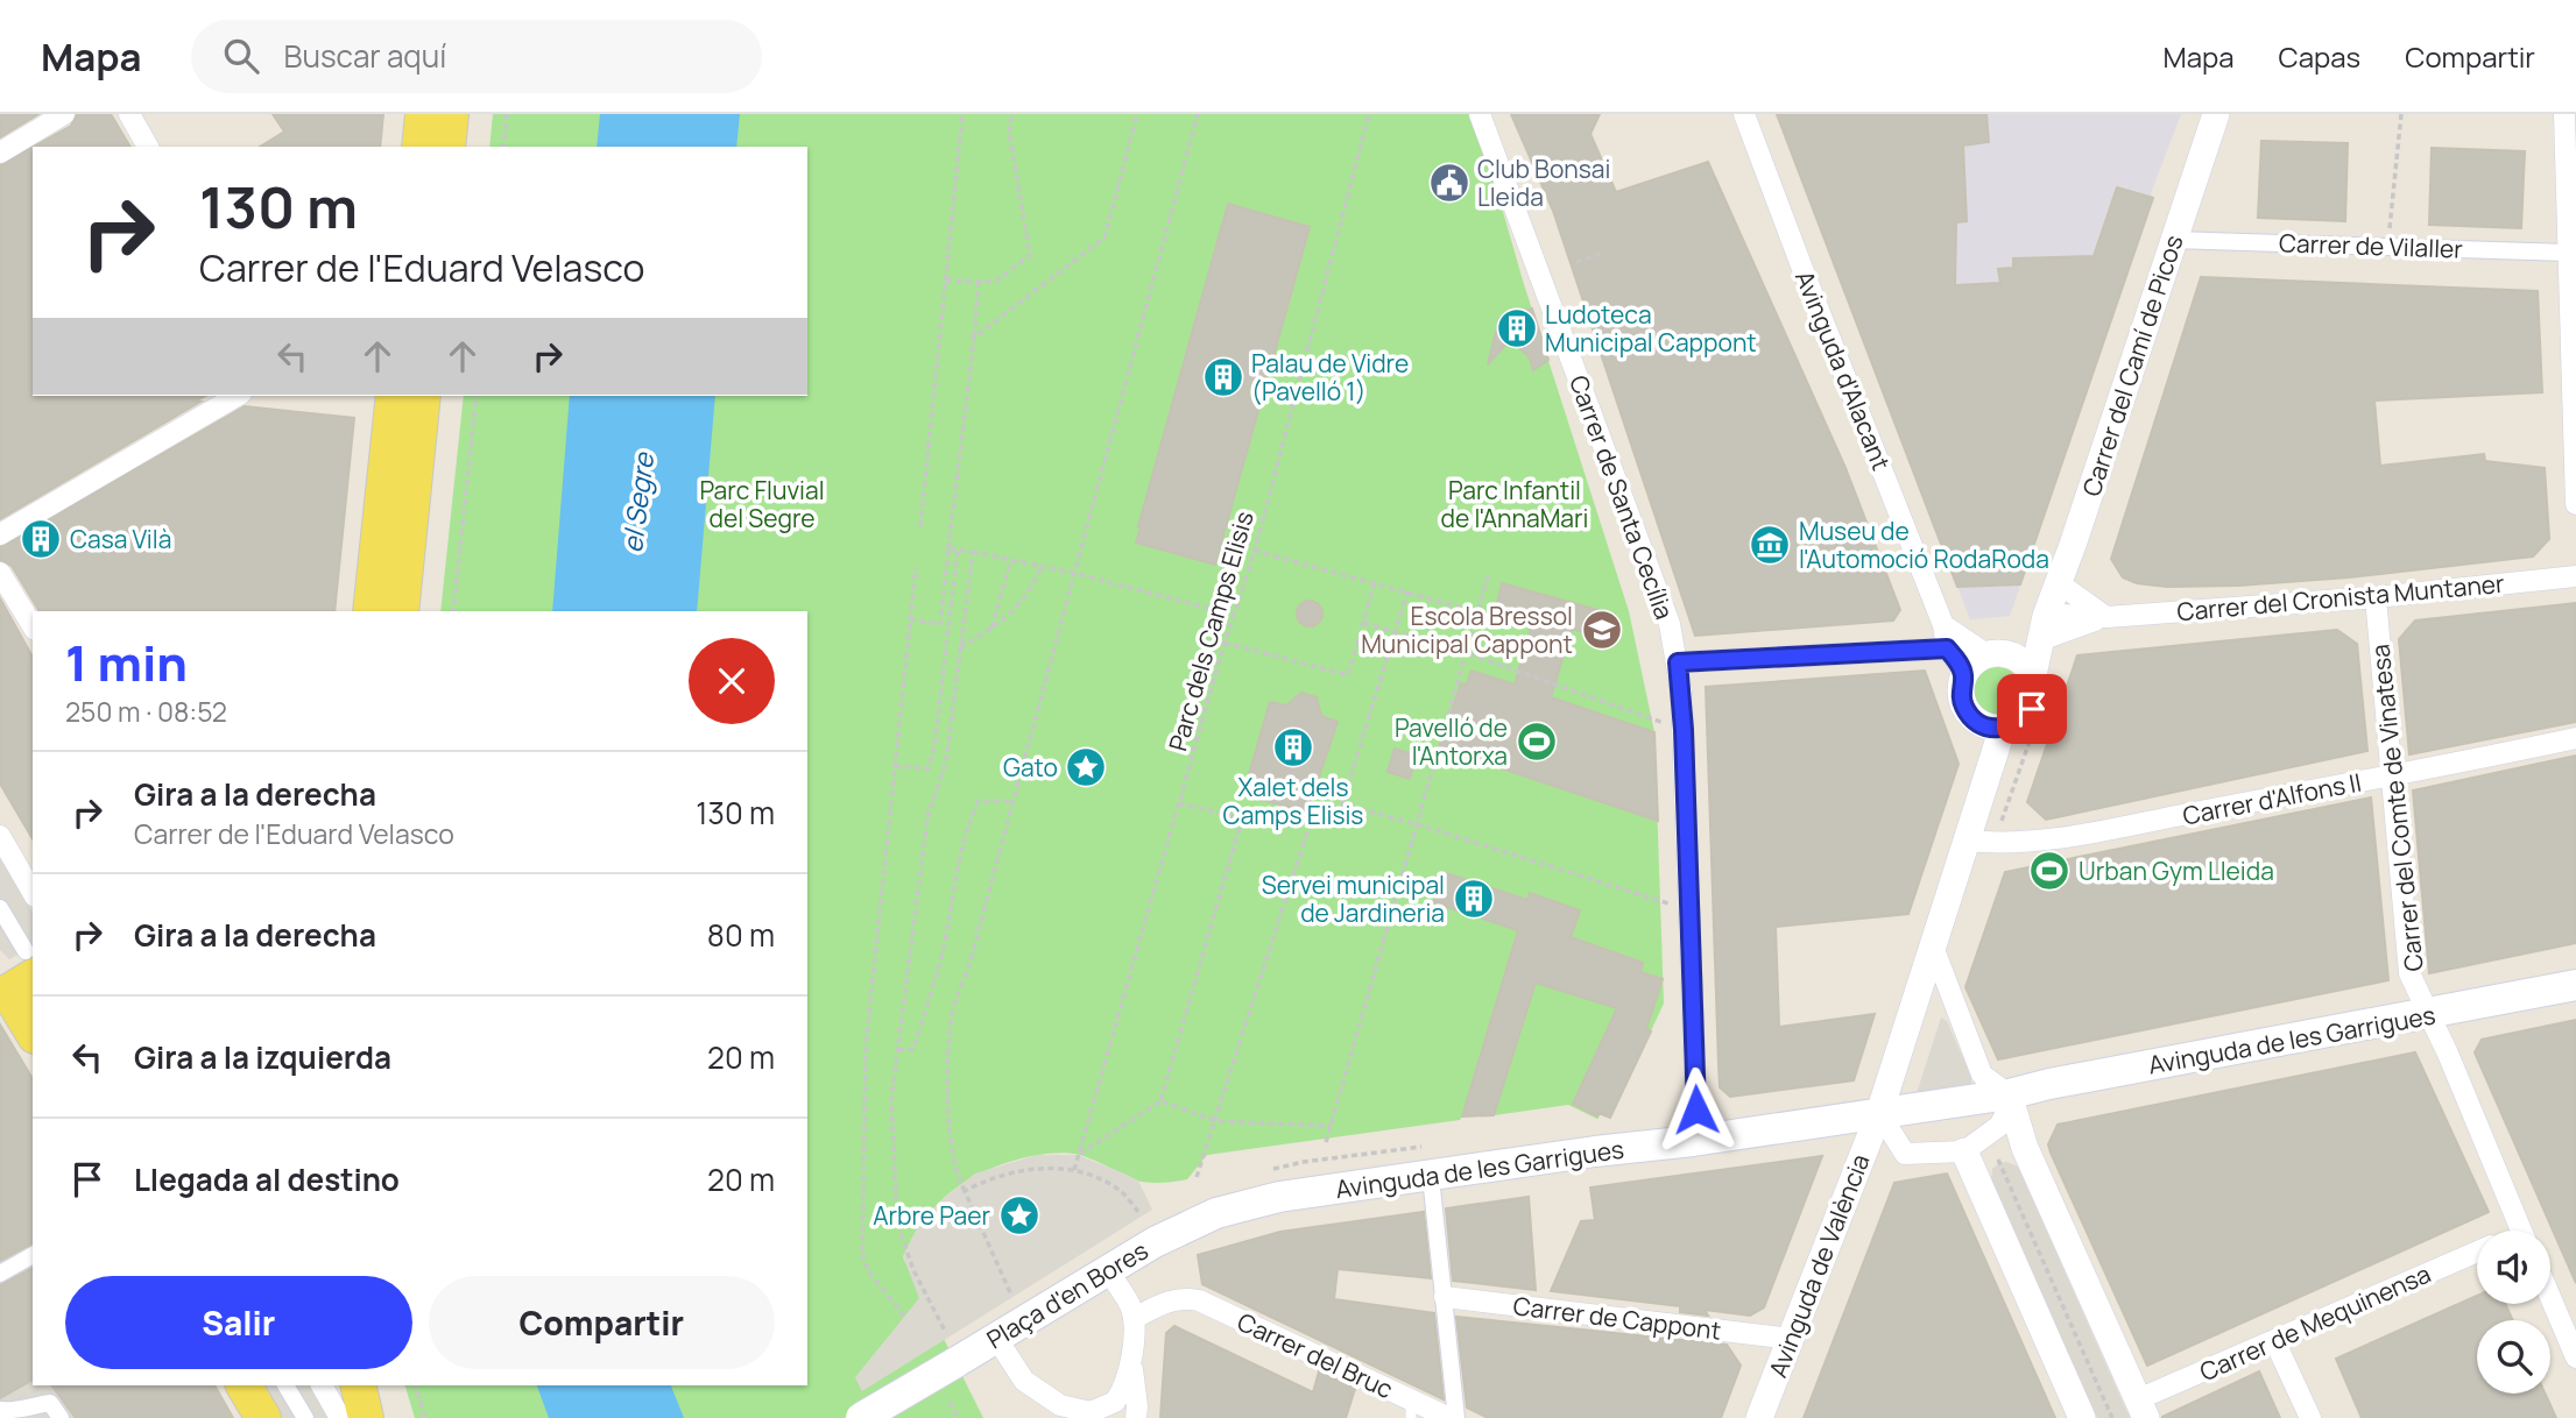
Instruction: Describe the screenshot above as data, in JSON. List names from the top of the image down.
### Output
{
  "streets": {
    "main road": ["Avinguda de les Garrigues", "Plaça d'en Bores"],
    "street": [
      "Carrer de Vilaller",
      "Carrer del Camí de Picos",
      "Avinguda d'Alacant",
      "Carrer de Santa Cecília",
      "Carrer del Cronista Muntaner",
      "Carrer d'Alfons II",
      "Carrer del Comte de Vinatesa",
      "Avinguda de València",
      "Carrer de Cappont",
      "Carrer de Mequinensa",
      "Carrer del Bruc"
    ],
    "path": ["Parc dels Camps Elisis"]
  },
  "crossings": [
    ["Carrer de Vilaller", "Carrer del Camí de Picos"],
    ["Carrer del Camí de Picos", "Avinguda d'Alacant"],
    ["Carrer del Camí de Picos", "Carrer del Cronista Muntaner"],
    ["Carrer de Santa Cecília", "Avinguda de les Garrigues"],
    ["Carrer del Cronista Muntaner", "Carrer del Comte de Vinatesa"],
    ["Carrer d'Alfons II", "Carrer del Comte de Vinatesa"],
    ["Carrer del Comte de Vinatesa", "Avinguda de les Garrigues"],
    ["Avinguda de les Garrigues", "Avinguda de València"],
    ["Avinguda de les Garrigues", "Plaça d'en Bores"],
    ["Avinguda de València", "Carrer de Cappont"]
  ],
  "water": ["el Segre"],
  "parks": ["Parc Fluvial del Segre", "Parc Infantil de l'AnnaMari"],
  "places": {
    "public building": ["Club Bonsai Lleida"],
    "building": [
      "Ludoteca Municipal Cappont",
      "Palau de Vidre (Pavelló 1)",
      "Casa Vilà",
      "Xalet dels Camps Elisis",
      "Servei municipal de Jardineria"
    ],
    "museum": ["Museu de l'Automoció RodaRoda"],
    "school or university": ["Escola Bressol Municipal Cappont"],
    "sports": ["Pavelló de l'Antorxa", "Urban Gym Lleida"],
    "place": ["Gato", "Arbre Paer"]
  },
  "page": {
    "header": "Mapa",
    "search": "Buscar aquí",
    "nav": ["Mapa", "Capas", "Compartir"],
    "turn": ["130 m", "Carrer de l'Eduard Velasco"],
    "heading": ["1 min", "250 m · 08:52"],
    "list": [
      {
        "name": "Gira a la derecha",
        "note": "Carrer de l'Eduard Velasco",
        "value": "130 m"
      },
      {
        "name": "Gira a la derecha",
        "value": "80 m"
      },
      {
        "name": "Gira a la izquierda",
        "value": "20 m"
      },
      {
        "name": "Llegada al destino",
        "value": "20 m"
      }
    ],
    "buttons": ["Salir", "Compartir"]
  }
}
